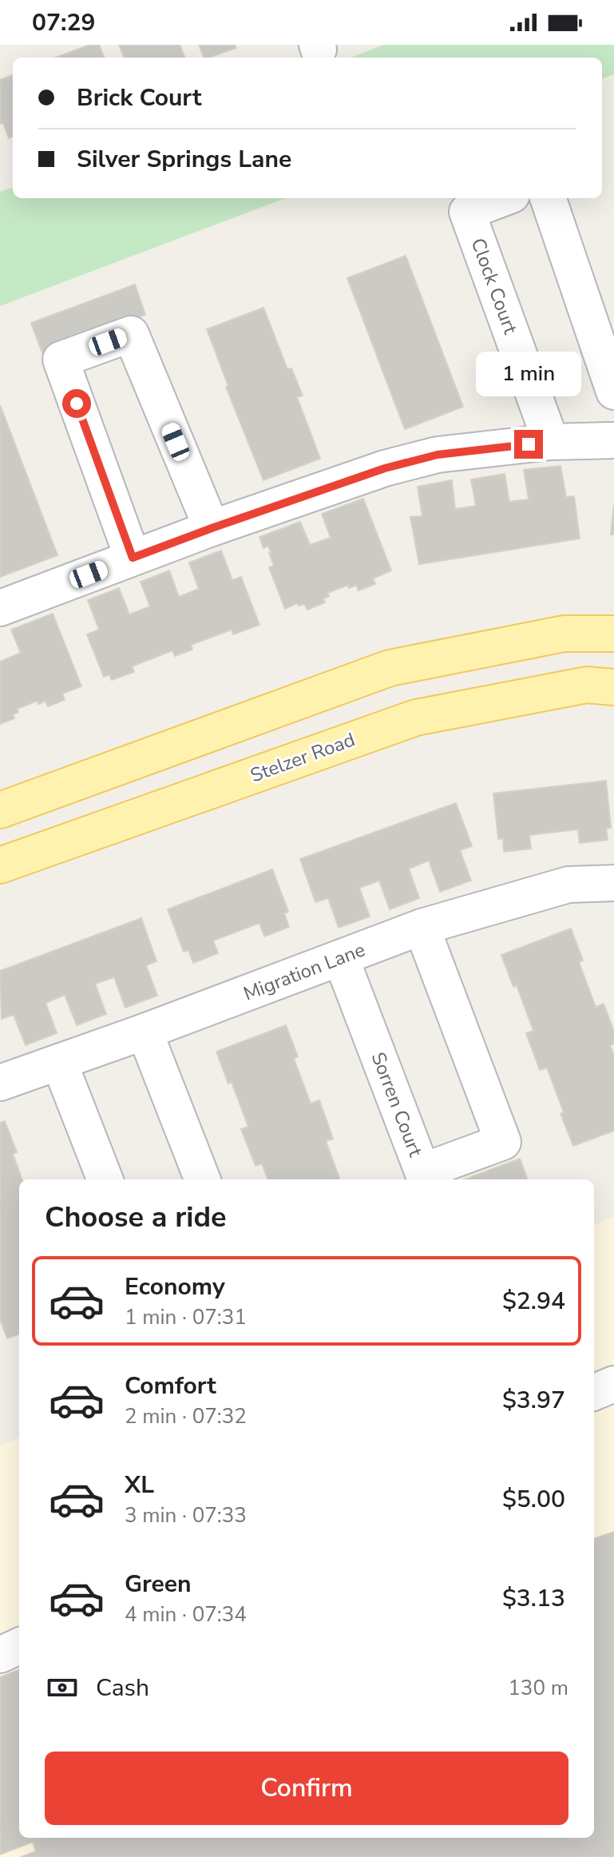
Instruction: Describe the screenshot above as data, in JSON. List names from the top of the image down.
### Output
{
  "streets": {
    "main road": ["Stelzer Road"],
    "street": ["Clock Court", "Migration Lane", "Sorren Court"]
  },
  "crossings": [
    ["Migration Lane", "Sorren Court"]
  ],
  "page": {
    "status": "07:29",
    "banner": ["Brick Court", "Silver Springs Lane"],
    "bubble": "1 min",
    "heading": "Choose a ride",
    "list": [
      {
        "name": "Economy",
        "note": "1 min · 07:31",
        "value": "$2.94"
      },
      {
        "name": "Comfort",
        "note": "2 min · 07:32",
        "value": "$3.97"
      },
      {
        "name": "XL",
        "note": "3 min · 07:33",
        "value": "$5.00"
      },
      {
        "name": "Green",
        "note": "4 min · 07:34",
        "value": "$3.13"
      }
    ],
    "pay": ["Cash", "130 m"],
    "buttons": "Confirm"
  }
}
